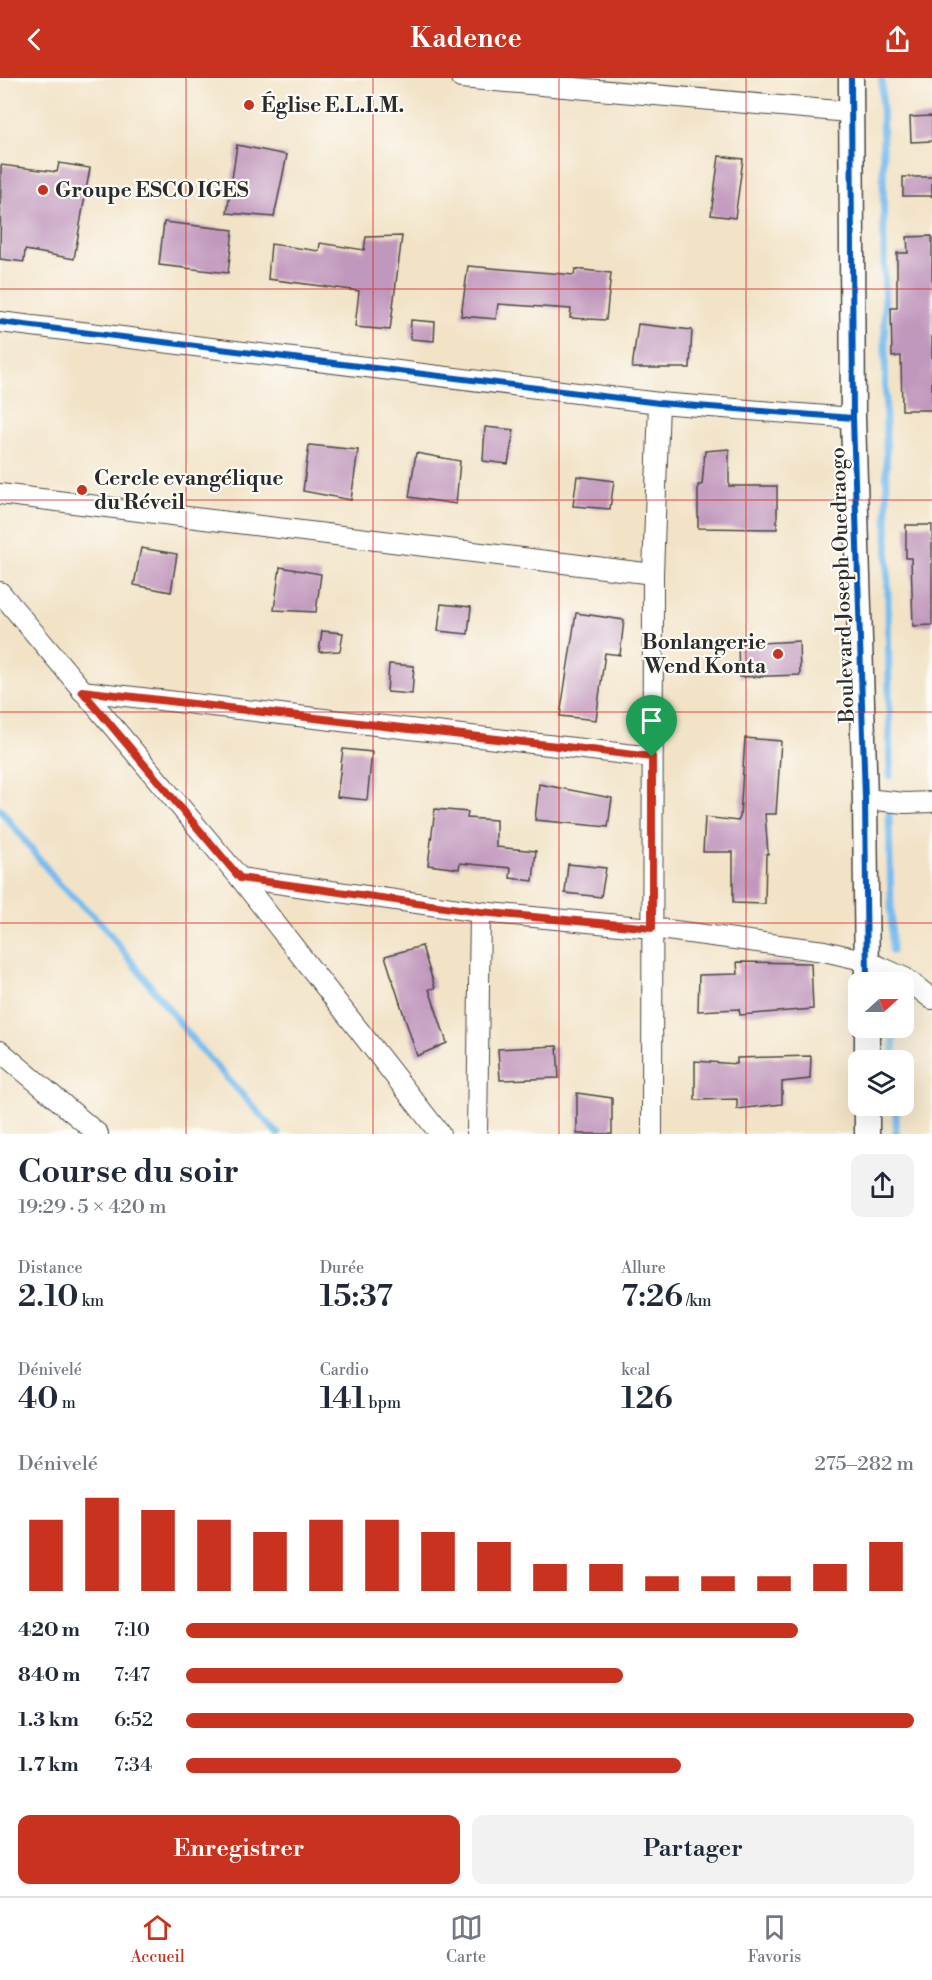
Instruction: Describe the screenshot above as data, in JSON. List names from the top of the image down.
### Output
{
  "streets": {
    "street": ["Boulevard Joseph Ouedraogo"]
  },
  "places": [
    "Église E.L.I.M.",
    "Groupe ESCO IGES",
    "Cercle evangélique du Réveil",
    "Bonlangerie Wend Konta"
  ],
  "north": "right",
  "page": {
    "header": "Kadence",
    "heading": ["Course du soir", "19:29 · 5 × 420 m"],
    "stats": [
      ["Distance", "2.10 km"],
      ["Durée", "15:37"],
      ["Allure", "7:26 /km"],
      ["Dénivelé", "40 m"],
      ["Cardio", "141 bpm"],
      ["kcal", "126"]
    ],
    "chart": ["Dénivelé", "275–282 m"],
    "list": [
      {
        "name": "420 m",
        "note": "7:10"
      },
      {
        "name": "840 m",
        "note": "7:47"
      },
      {
        "name": "1.3 km",
        "note": "6:52"
      },
      {
        "name": "1.7 km",
        "note": "7:34"
      }
    ],
    "buttons": ["Enregistrer", "Partager"],
    "tabs": ["Accueil", "Carte", "Favoris"]
  }
}
